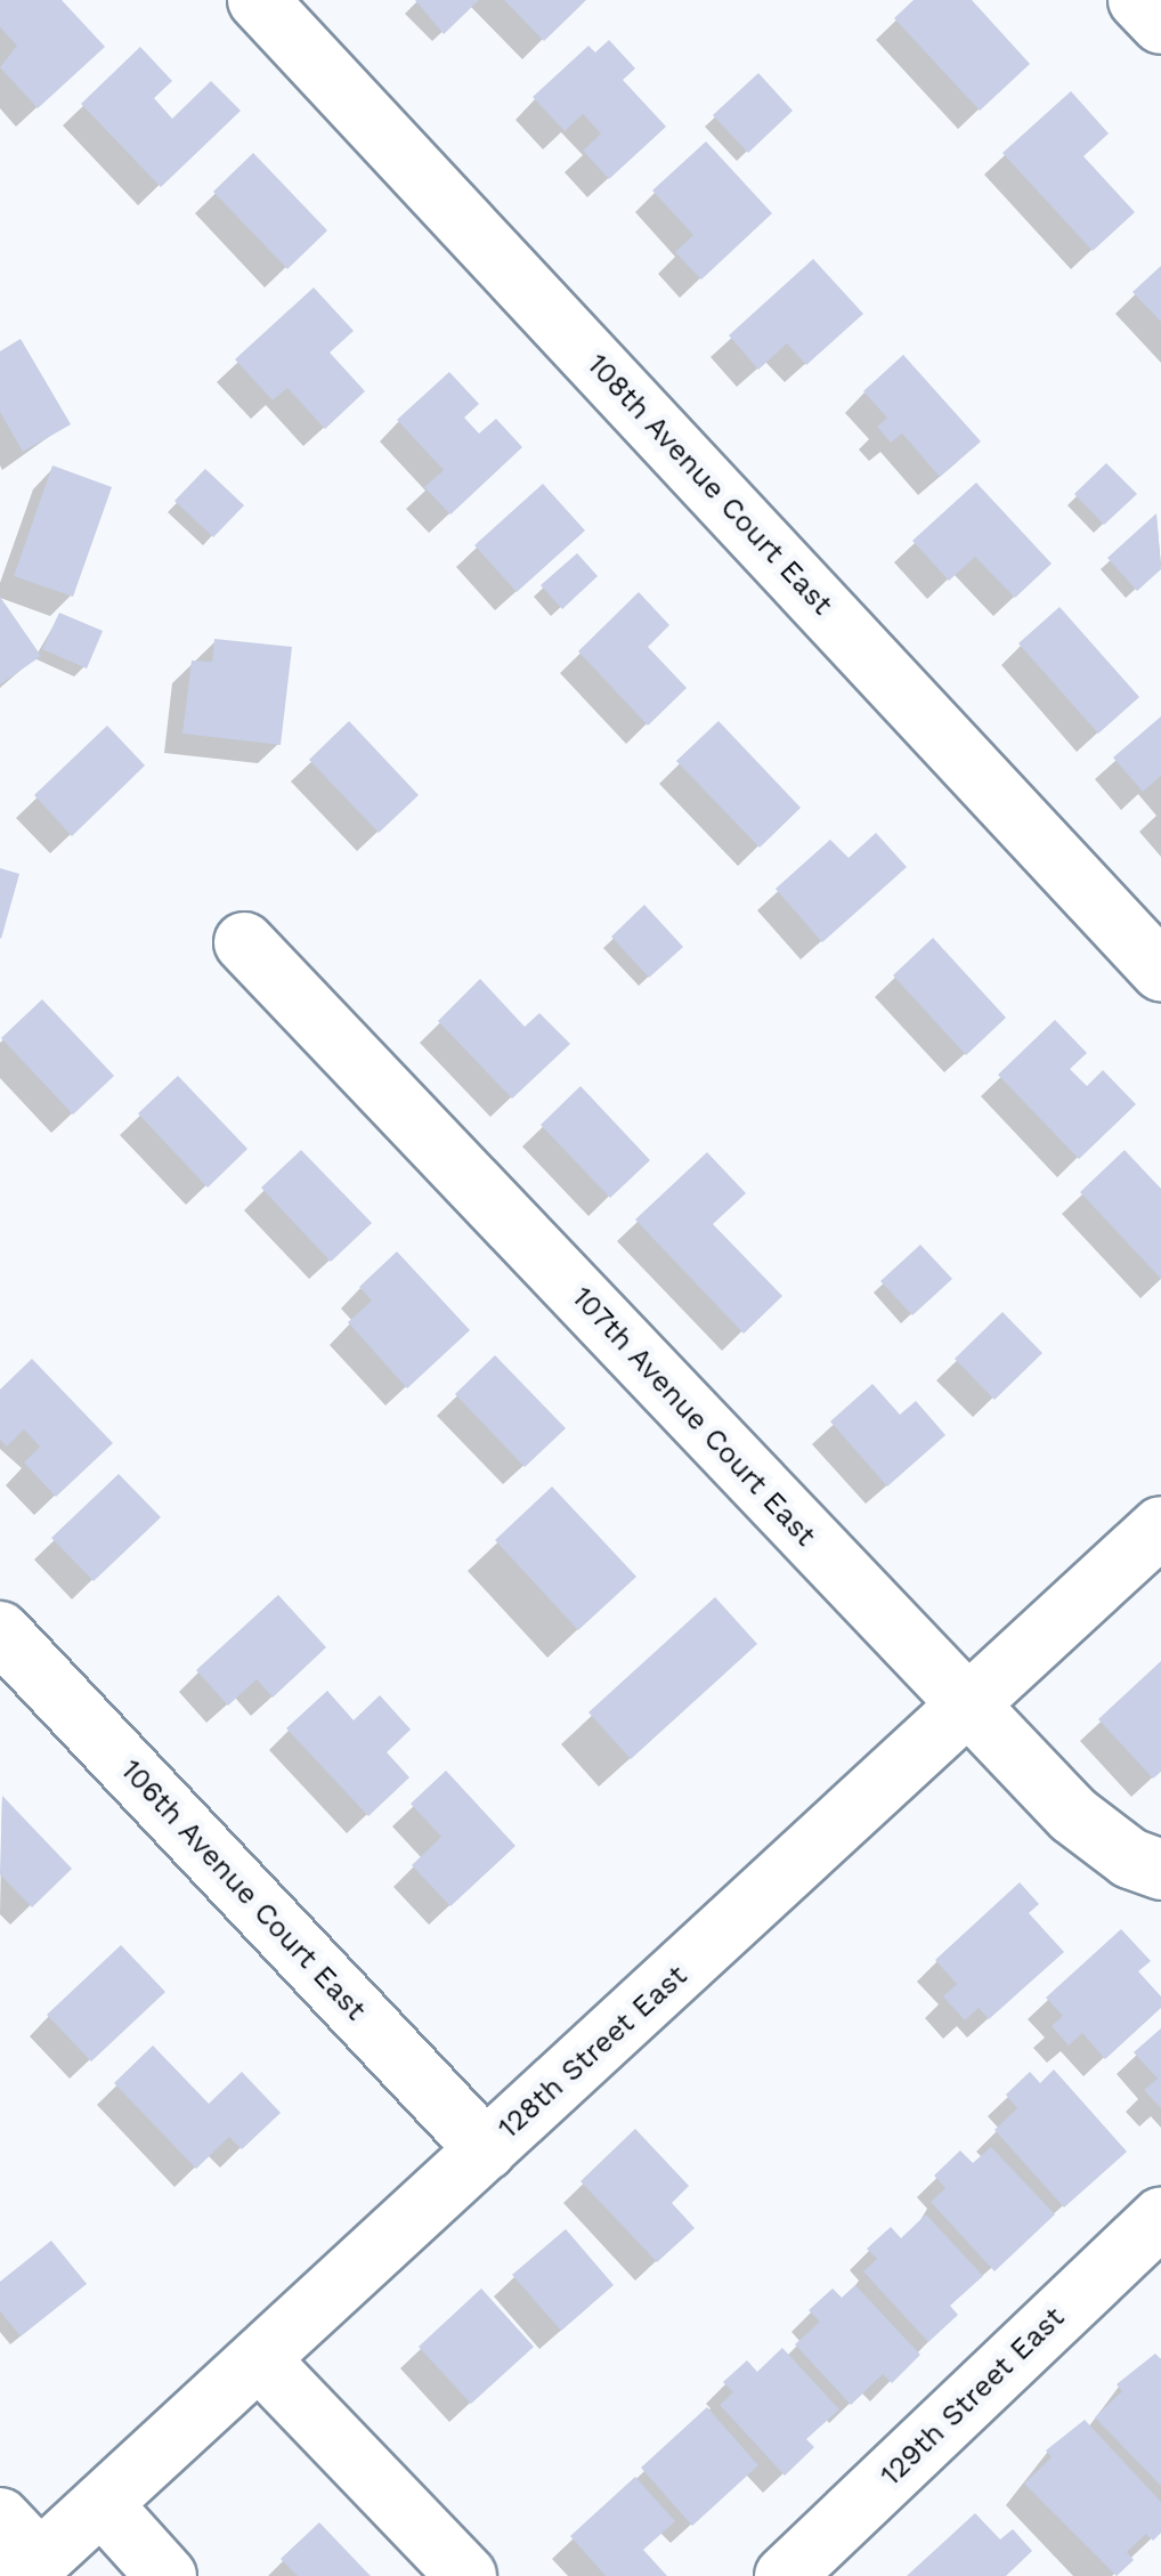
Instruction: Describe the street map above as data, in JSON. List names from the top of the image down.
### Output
{
  "streets": {
    "street": [
      "108th Avenue Court East",
      "107th Avenue Court East",
      "106th Avenue Court East",
      "128th Street East",
      "129th Street East"
    ]
  },
  "crossings": [
    ["107th Avenue Court East", "128th Street East"],
    ["106th Avenue Court East", "128th Street East"]
  ]
}
